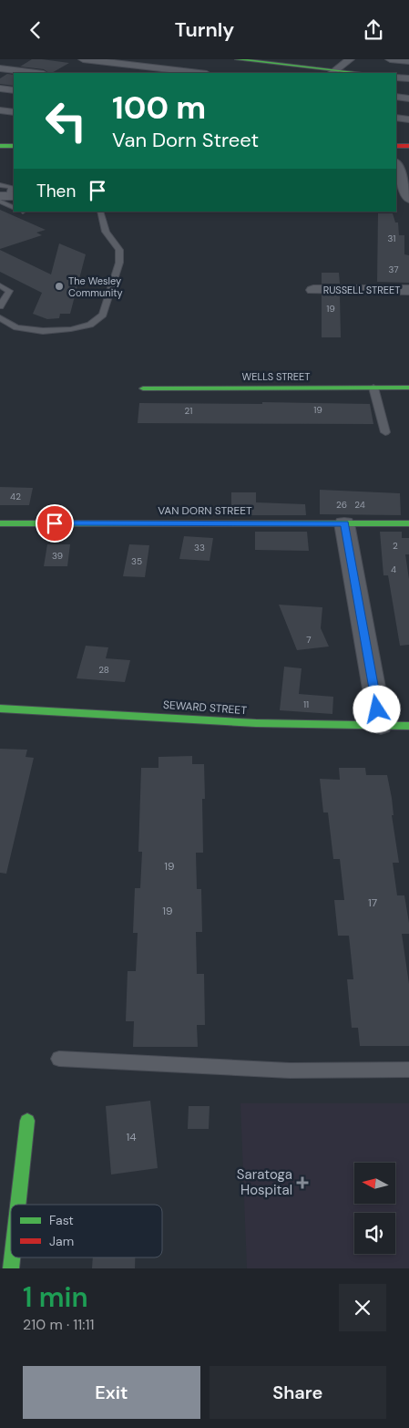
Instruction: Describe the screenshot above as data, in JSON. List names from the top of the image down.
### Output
{
  "streets": {
    "street": [
      "RUSSELL STREET",
      "WELLS STREET",
      "VAN DORN STREET",
      "SEWARD STREET"
    ]
  },
  "places": {
    "other": ["The Wesley Community"],
    "health": ["Saratoga Hospital"]
  },
  "house_numbers": [
    "31",
    "37",
    "19",
    "19",
    "21",
    "42",
    "26",
    "24",
    "2",
    "33",
    "39",
    "35",
    "4",
    "7",
    "28",
    "11",
    "19",
    "17",
    "19",
    "14"
  ],
  "legend": ["Fast", "Jam"],
  "north": "left",
  "page": {
    "header": "Turnly",
    "turn": ["100 m", "Van Dorn Street"],
    "then": "Then",
    "heading": ["1 min", "210 m · 11:11"],
    "buttons": ["Exit", "Share"]
  }
}
